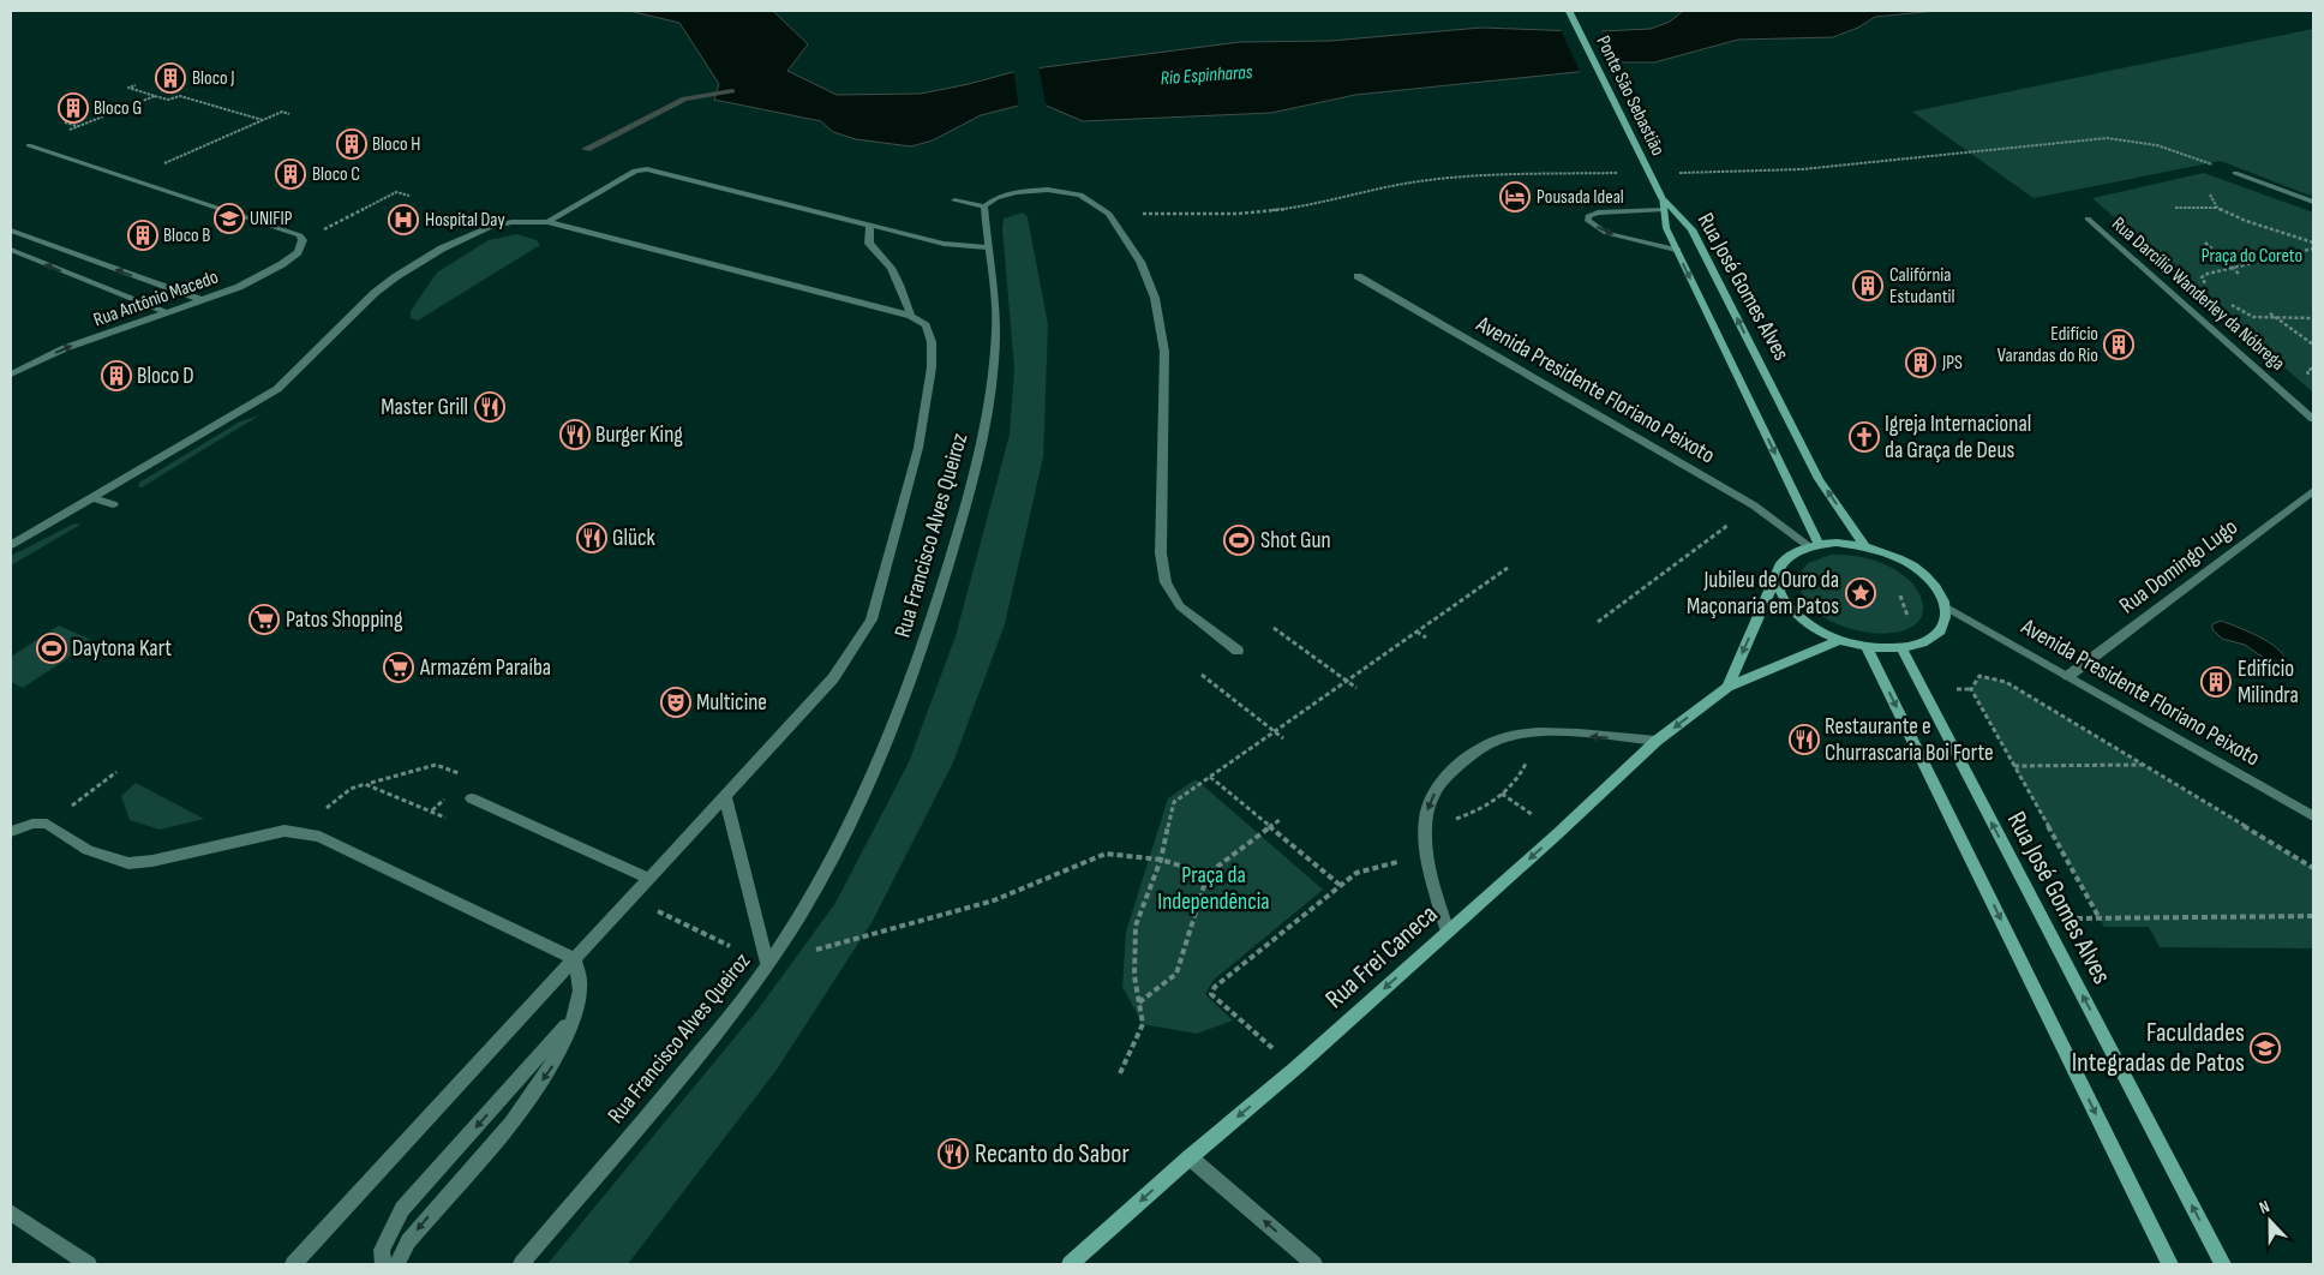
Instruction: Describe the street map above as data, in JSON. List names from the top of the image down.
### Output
{
  "streets": {
    "main road": ["Ponte São Sebastião", "Rua José Gomes Alves", "Rua Frei Caneca"],
    "street": [
      "Rua Darcílio Wanderley da Nóbrega",
      "Rua Antônio Macedo",
      "Avenida Presidente Floriano Peixoto",
      "Rua Francisco Alves Queiroz",
      "Rua Domingo Lugo"
    ]
  },
  "crossings": [
    ["Ponte São Sebastião", "Rua José Gomes Alves"],
    ["Rua José Gomes Alves", "Avenida Presidente Floriano Peixoto"],
    ["Rua José Gomes Alves", "Rua Frei Caneca"],
    ["Avenida Presidente Floriano Peixoto", "Rua Domingo Lugo"],
    ["Avenida Presidente Floriano Peixoto", "Rua Frei Caneca"]
  ],
  "one_way": ["Rua Antônio Macedo", "Rua Frei Caneca"],
  "water": ["Rio Espinharas"],
  "parks": ["Praça do Coreto", "Praça da Independência"],
  "places": {
    "building": [
      "Bloco J",
      "Bloco G",
      "Bloco H",
      "Bloco C",
      "Bloco B",
      "Califórnia Estudantil",
      "Edifício Varandas do Rio",
      "JPS",
      "Bloco D",
      "Edifício Milindra"
    ],
    "hotel": ["Pousada Ideal"],
    "school or university": ["UNIFIP", "Faculdades Integradas de Patos"],
    "hospital": ["Hospital Day"],
    "restaurant": [
      "Master Grill",
      "Burger King",
      "Glück",
      "Restaurante e Churrascaria Boi Forte",
      "Recanto do Sabor"
    ],
    "church": ["Igreja Internacional da Graça de Deus"],
    "sports": ["Shot Gun", "Daytona Kart"],
    "place": ["Jubileu de Ouro da Maçonaria em Patos"],
    "supermarket": ["Patos Shopping", "Armazém Paraíba"],
    "theatre": ["Multicine"]
  },
  "north": "top"
}
